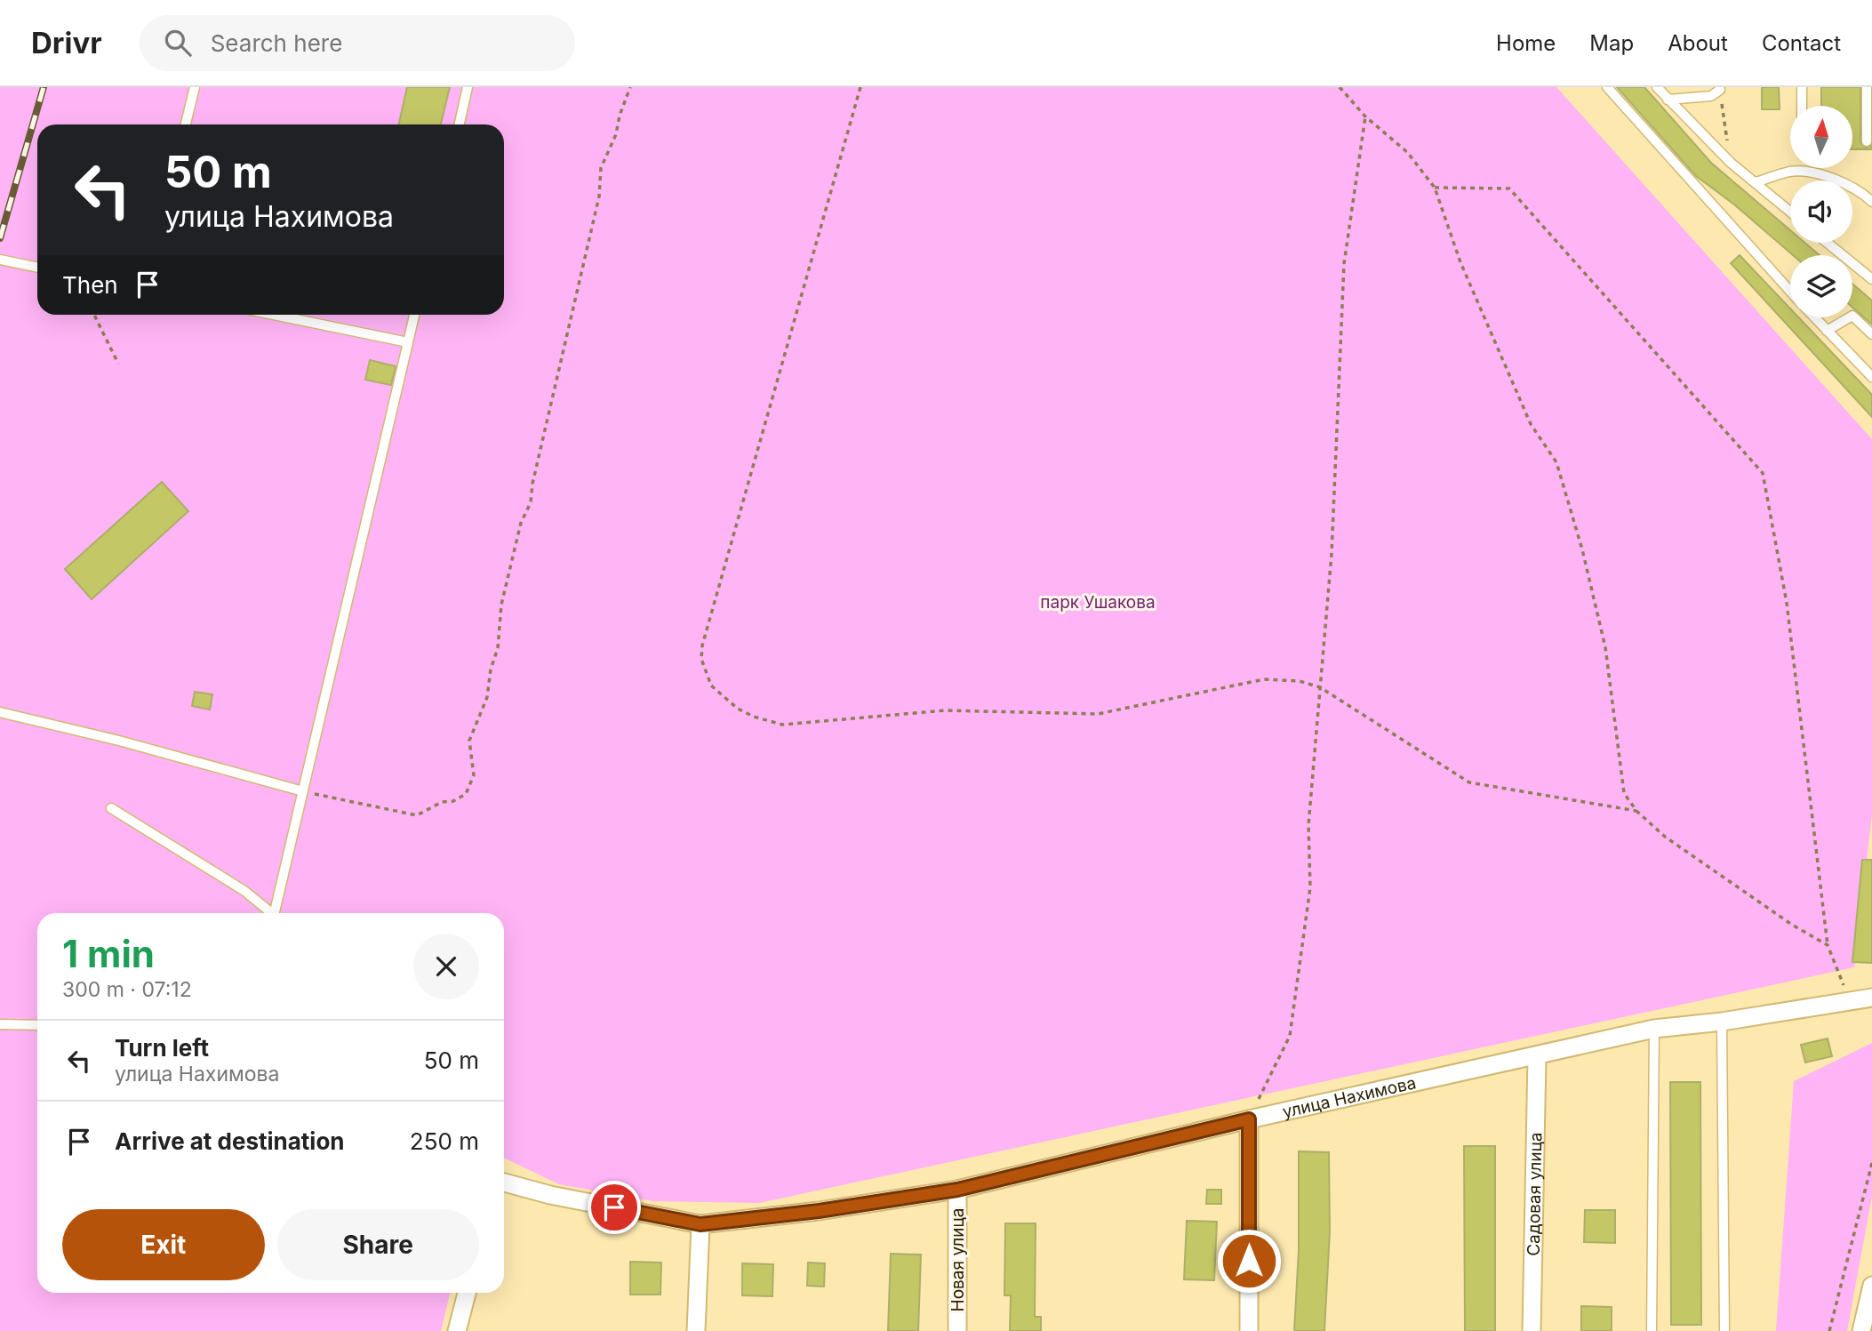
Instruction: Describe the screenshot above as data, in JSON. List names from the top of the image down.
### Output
{
  "streets": {
    "street": ["улица Нахимова", "Садовая улица", "Новая улица"]
  },
  "crossings": [
    ["улица Нахимова", "Садовая улица"],
    ["улица Нахимова", "Новая улица"]
  ],
  "parks": ["парк Ушакова"],
  "north": "top",
  "page": {
    "header": "Drivr",
    "search": "Search here",
    "nav": [
      "Home",
      "Map",
      "About",
      "Contact"
    ],
    "turn": ["50 m", "улица Нахимова"],
    "then": "Then",
    "heading": ["1 min", "300 m · 07:12"],
    "list": [
      {
        "name": "Turn left",
        "note": "улица Нахимова",
        "value": "50 m"
      },
      {
        "name": "Arrive at destination",
        "value": "250 m"
      }
    ],
    "buttons": ["Exit", "Share"]
  }
}
